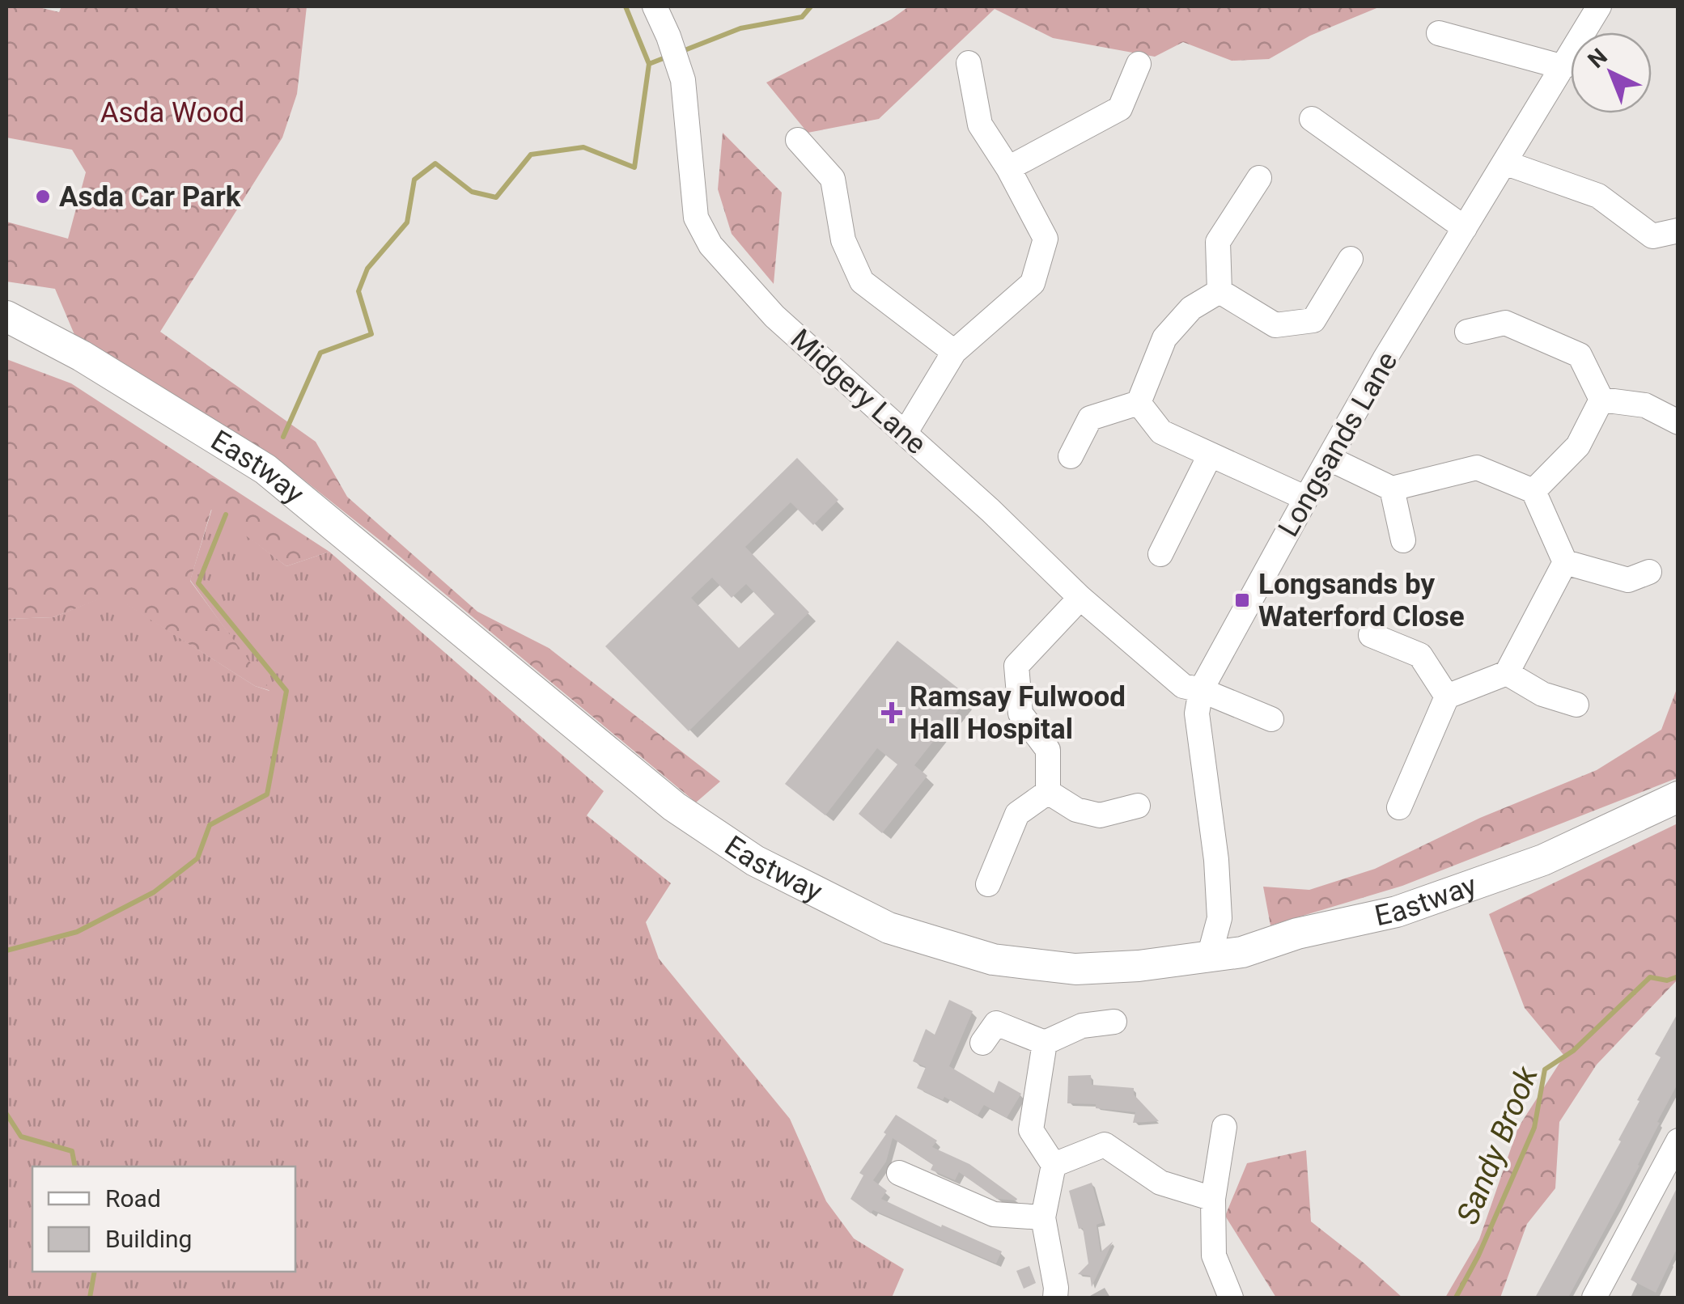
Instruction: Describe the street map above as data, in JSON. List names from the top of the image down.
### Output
{
  "streets": {
    "main road": ["Eastway"],
    "street": ["Midgery Lane", "Longsands Lane"]
  },
  "crossings": [
    ["Midgery Lane", "Longsands Lane"],
    ["Longsands Lane", "Eastway"]
  ],
  "water": ["Sandy Brook"],
  "parks": ["Asda Wood"],
  "places": {
    "other": ["Asda Car Park"],
    "transit": ["Longsands by Waterford Close"],
    "health": ["Ramsay Fulwood Hall Hospital"]
  },
  "legend": ["Road", "Building"],
  "north": "top left"
}
